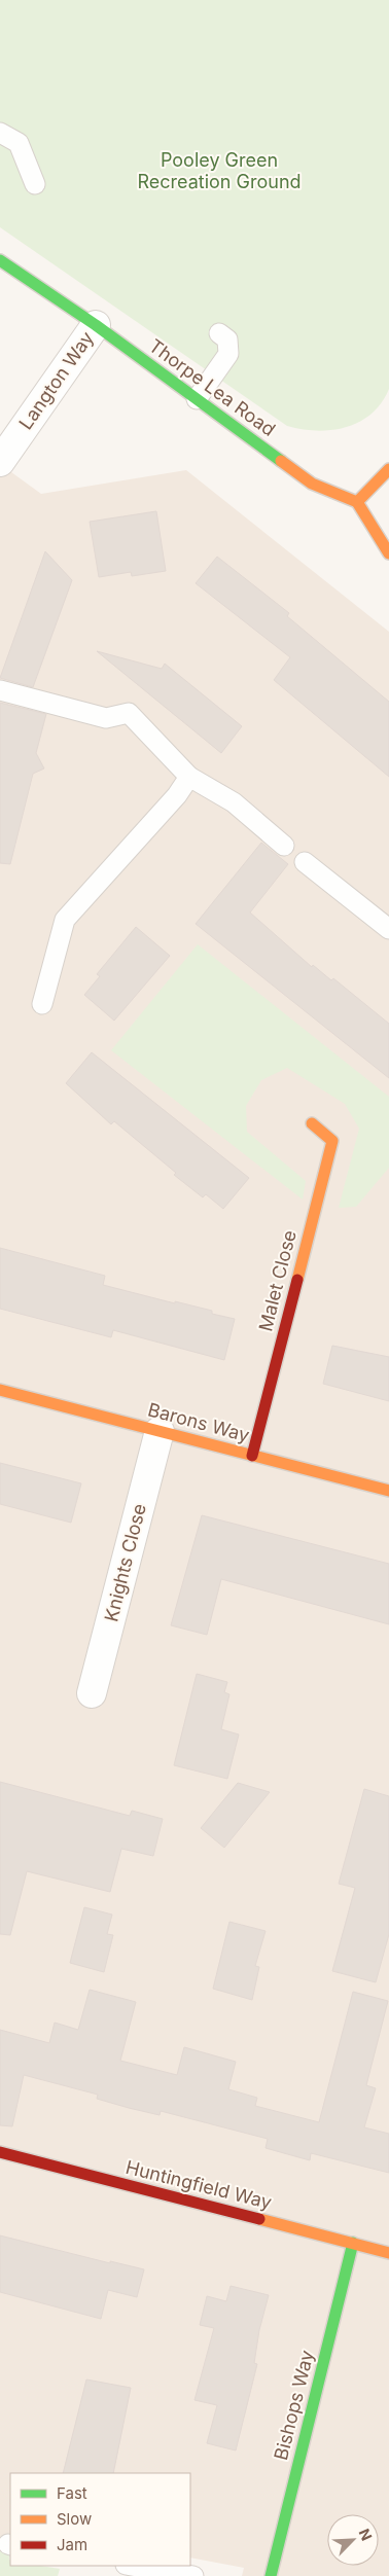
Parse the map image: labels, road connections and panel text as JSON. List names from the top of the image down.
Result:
{
  "streets": {
    "street": [
      "Langton Way",
      "Thorpe Lea Road",
      "Malet Close",
      "Barons Way",
      "Knights Close",
      "Huntingfield Way",
      "Bishops Way"
    ]
  },
  "crossings": [
    ["Langton Way", "Thorpe Lea Road"],
    ["Malet Close", "Barons Way"],
    ["Barons Way", "Knights Close"],
    ["Huntingfield Way", "Bishops Way"]
  ],
  "parks": ["Pooley Green Recreation Ground"],
  "legend": ["Fast", "Slow", "Jam"],
  "north": "top right"
}
